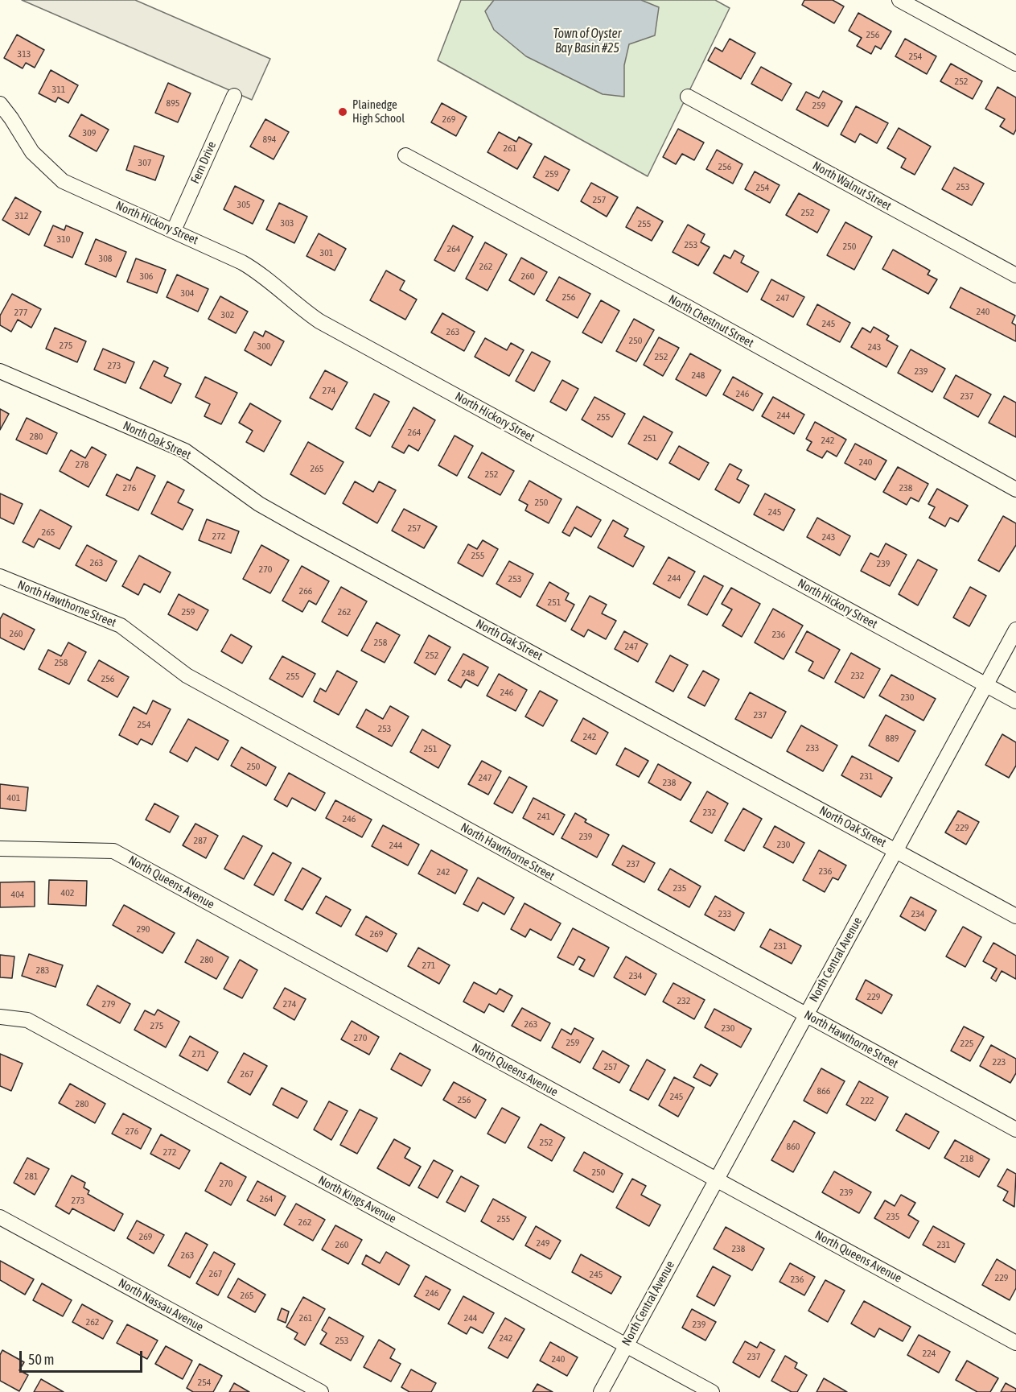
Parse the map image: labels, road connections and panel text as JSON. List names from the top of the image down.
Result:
{
  "streets": {
    "street": [
      "Fern Drive",
      "North Walnut Street",
      "North Hickory Street",
      "North Chestnut Street",
      "North Oak Street",
      "North Hawthorne Street",
      "North Queens Avenue",
      "North Central Avenue",
      "North Kings Avenue",
      "North Nassau Avenue"
    ]
  },
  "crossings": [
    ["Fern Drive", "North Hickory Street"],
    ["North Hickory Street", "North Central Avenue"],
    ["North Oak Street", "North Central Avenue"],
    ["North Hawthorne Street", "North Central Avenue"],
    ["North Queens Avenue", "North Central Avenue"],
    ["North Central Avenue", "North Kings Avenue"]
  ],
  "water": ["Town of Oyster Bay Basin #25"],
  "places": ["Plainedge High School"],
  "house_numbers": [
    "256",
    "313",
    "254",
    "252",
    "311",
    "895",
    "259",
    "269",
    "309",
    "894",
    "261",
    "307",
    "256",
    "259",
    "253",
    "254",
    "257",
    "305",
    "252",
    "312",
    "303",
    "255",
    "310",
    "253",
    "250",
    "264",
    "301",
    "308",
    "262",
    "306",
    "260",
    "304",
    "256",
    "247",
    "240",
    "277",
    "302",
    "245",
    "263",
    "250",
    "275",
    "300",
    "243",
    "252",
    "273",
    "239",
    "248",
    "274",
    "246",
    "237",
    "244",
    "255",
    "264",
    "280",
    "251",
    "242",
    "240",
    "278",
    "265",
    "252",
    "276",
    "238",
    "250",
    "245",
    "257",
    "265",
    "272",
    "243",
    "255",
    "263",
    "239",
    "270",
    "244",
    "253",
    "266",
    "251",
    "259",
    "262",
    "260",
    "236",
    "258",
    "247",
    "252",
    "258",
    "248",
    "232",
    "255",
    "256",
    "246",
    "230",
    "237",
    "254",
    "253",
    "242",
    "889",
    "233",
    "251",
    "250",
    "231",
    "247",
    "238",
    "401",
    "232",
    "241",
    "246",
    "229",
    "239",
    "287",
    "230",
    "244",
    "237",
    "236",
    "242",
    "235",
    "402",
    "404",
    "233",
    "234",
    "290",
    "269",
    "231",
    "280",
    "271",
    "283",
    "234",
    "229",
    "232",
    "279",
    "274",
    "263",
    "275",
    "230",
    "270",
    "259",
    "225",
    "271",
    "223",
    "257",
    "267",
    "866",
    "245",
    "256",
    "222",
    "280",
    "276",
    "252",
    "860",
    "272",
    "218",
    "250",
    "281",
    "270",
    "239",
    "264",
    "273",
    "235",
    "255",
    "262",
    "269",
    "249",
    "260",
    "231",
    "238",
    "263",
    "267",
    "245",
    "229",
    "236",
    "246",
    "265",
    "261",
    "244",
    "262",
    "239",
    "242",
    "253",
    "224",
    "237",
    "240",
    "254"
  ],
  "scale_bar": "50 m"
}
